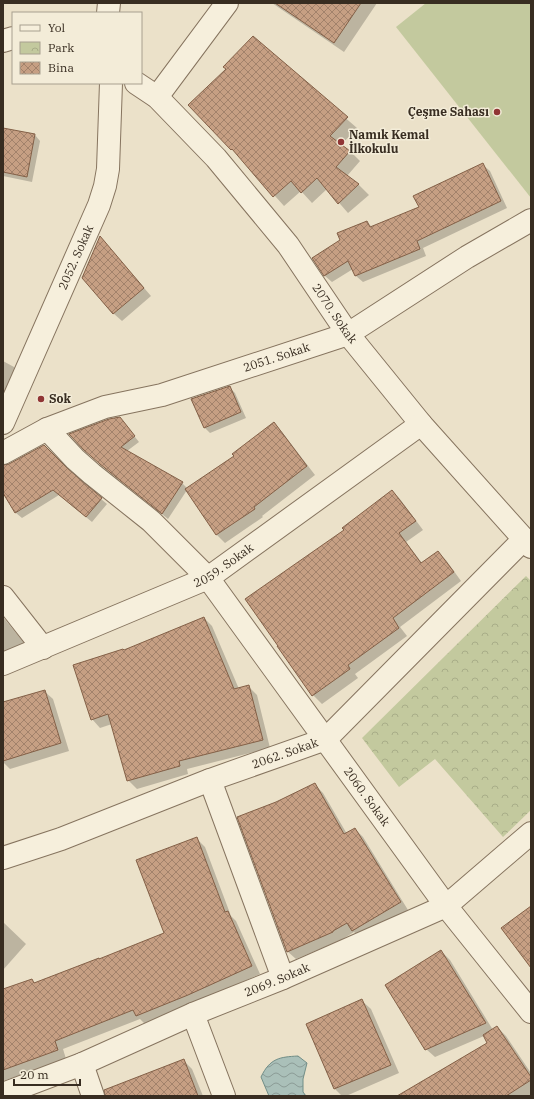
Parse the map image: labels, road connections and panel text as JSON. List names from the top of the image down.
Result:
{
  "streets": {
    "street": [
      "2052. Sokak",
      "2070. Sokak",
      "2051. Sokak",
      "2059. Sokak",
      "2062. Sokak",
      "2060. Sokak",
      "2069. Sokak"
    ]
  },
  "crossings": [
    ["2070. Sokak", "2051. Sokak"],
    ["2070. Sokak", "2059. Sokak"],
    ["2070. Sokak", "2062. Sokak"],
    ["2051. Sokak", "2060. Sokak"],
    ["2059. Sokak", "2060. Sokak"],
    ["2062. Sokak", "2060. Sokak"],
    ["2060. Sokak", "2069. Sokak"]
  ],
  "places": ["Çeşme Sahası", "Namık Kemal İlkokulu", "Sok"],
  "legend": ["Yol", "Park", "Bina"],
  "scale_bar": "20 m"
}
